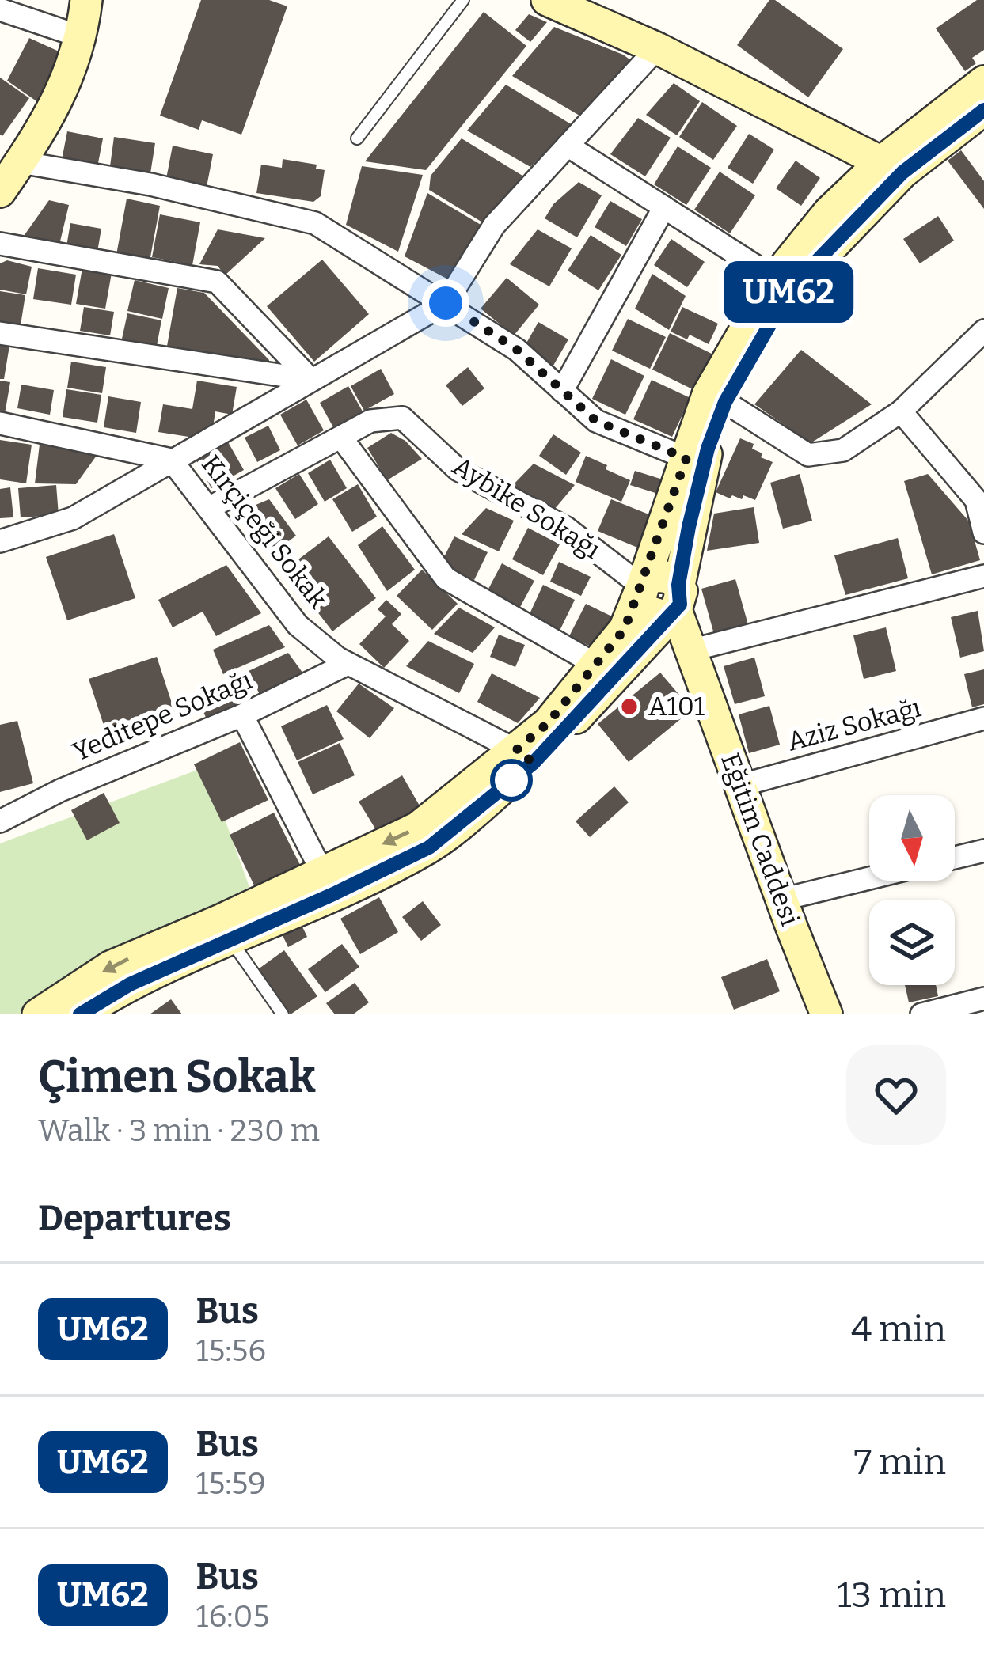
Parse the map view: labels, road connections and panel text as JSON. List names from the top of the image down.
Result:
{
  "streets": {
    "street": [
      "Aybike Sokağı",
      "Kırçiçeği Sokak",
      "Yeditepe Sokağı",
      "Aziz Sokağı",
      "Eğitim Caddesi"
    ]
  },
  "crossings": [
    ["Aybike Sokağı", "Kırçiçeği Sokak"],
    ["Aybike Sokağı", "Eğitim Caddesi"],
    ["Kırçiçeği Sokak", "Yeditepe Sokağı"],
    ["Aziz Sokağı", "Eğitim Caddesi"]
  ],
  "places": ["A101"],
  "lines": ["bus line UM62"],
  "north": "bottom",
  "page": {
    "on_map": "UM62",
    "heading": [
      ["Çimen Sokak", "Walk · 3 min · 230 m"],
      "Departures"
    ],
    "list": [
      {
        "mark": "UM62",
        "name": "Bus",
        "note": "15:56",
        "value": "4 min"
      },
      {
        "mark": "UM62",
        "name": "Bus",
        "note": "15:59",
        "value": "7 min"
      },
      {
        "mark": "UM62",
        "name": "Bus",
        "note": "16:05",
        "value": "13 min"
      }
    ]
  }
}
